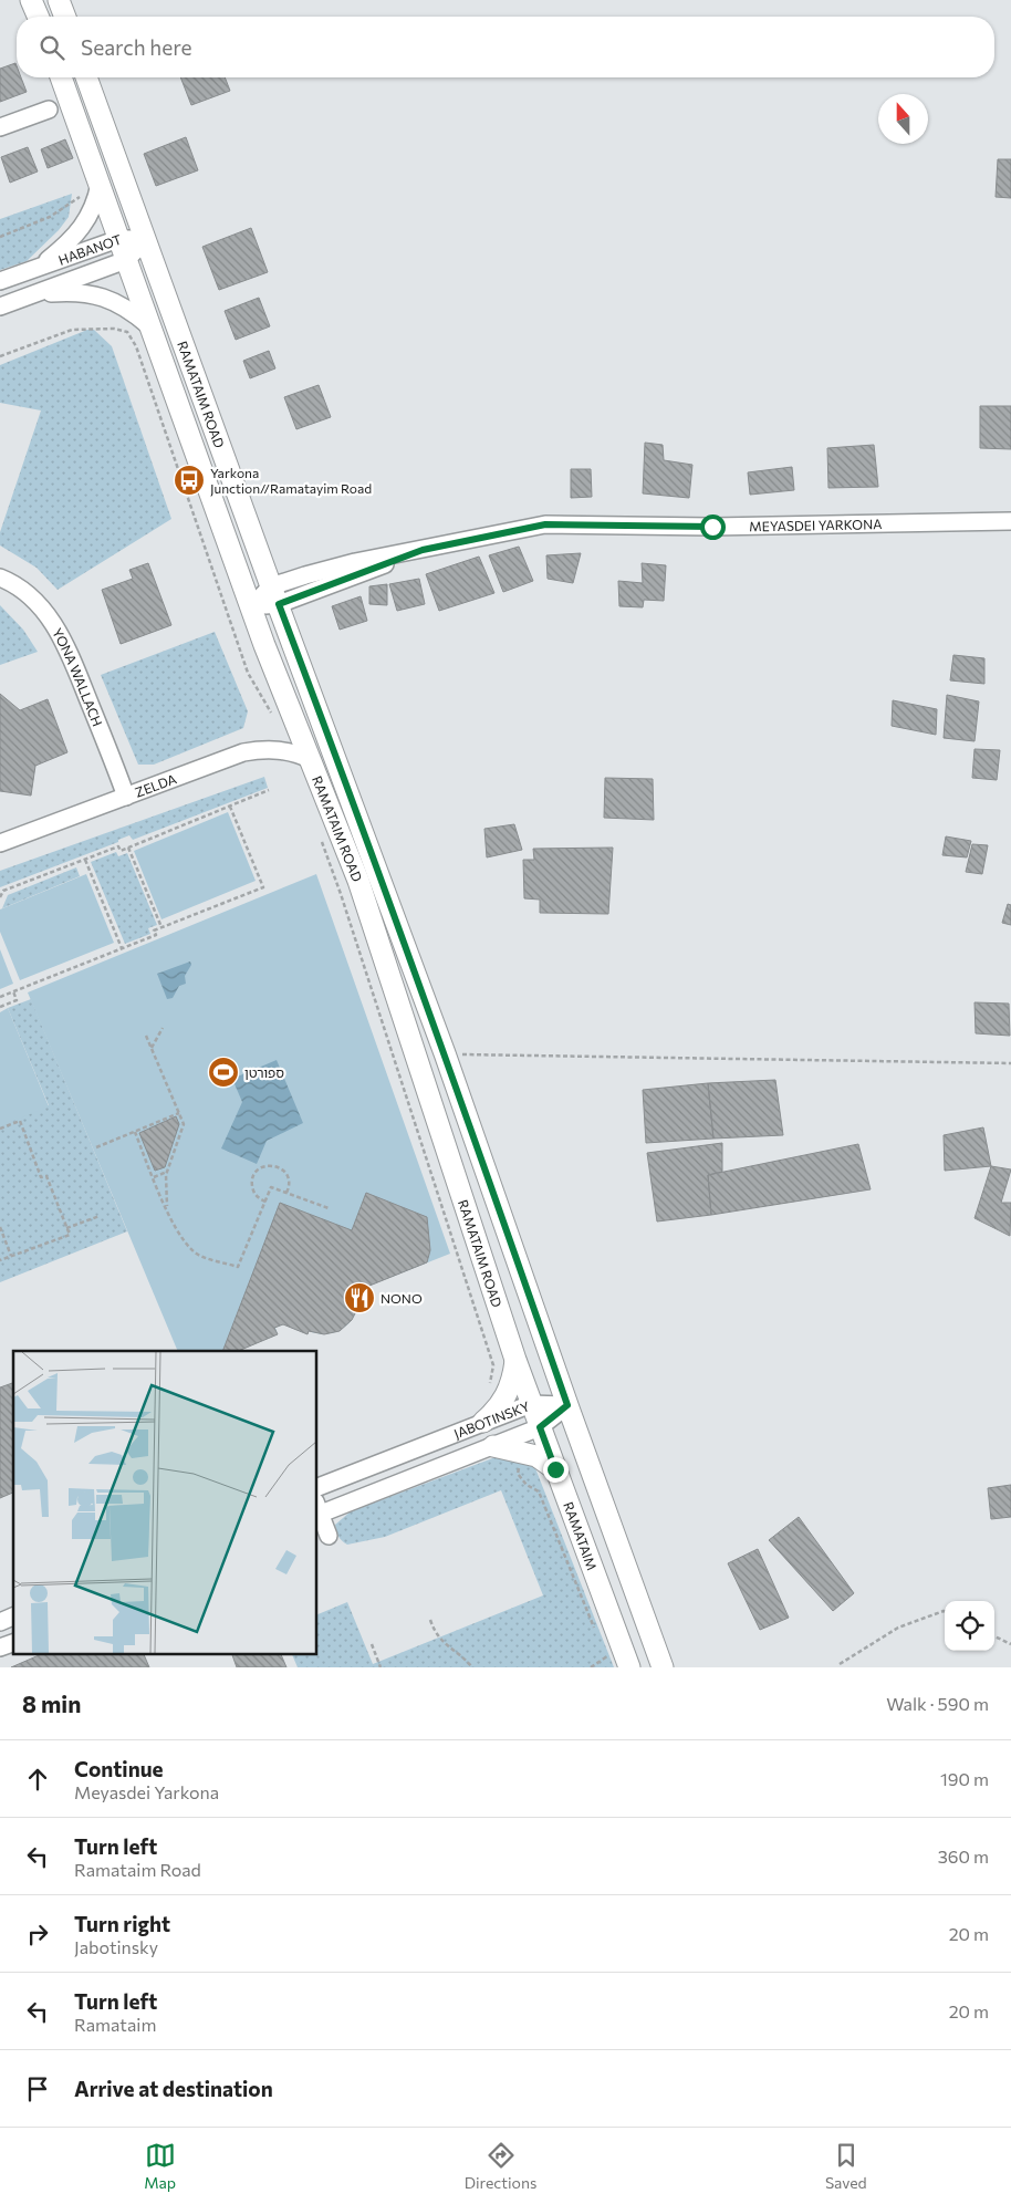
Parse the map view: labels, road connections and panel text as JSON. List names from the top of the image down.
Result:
{
  "streets": {
    "main road": ["RAMATAIM ROAD", "RAMATAIM"],
    "street": [
      "HABANOT",
      "MEYASDEI YARKONA",
      "YONA WALLACH",
      "ZELDA",
      "JABOTINSKY"
    ]
  },
  "crossings": [
    ["HABANOT", "RAMATAIM ROAD"],
    ["RAMATAIM ROAD", "MEYASDEI YARKONA"],
    ["RAMATAIM ROAD", "ZELDA"],
    ["RAMATAIM ROAD", "JABOTINSKY"],
    ["RAMATAIM ROAD", "RAMATAIM"],
    ["YONA WALLACH", "ZELDA"],
    ["JABOTINSKY", "RAMATAIM"]
  ],
  "places": {
    "bus stop": ["Yarkona Junction//Ramatayim Road"],
    "sports": ["ספורטן"],
    "restaurant": ["NONO"]
  },
  "north": "top",
  "page": {
    "search": "Search here",
    "heading": ["8 min", "Walk · 590 m"],
    "list": [
      ["Continue", "Meyasdei Yarkona", "190 m"],
      ["Turn left", "Ramataim Road", "360 m"],
      ["Turn right", "Jabotinsky", "20 m"],
      ["Turn left", "Ramataim", "20 m"],
      "Arrive at destination"
    ],
    "nav": ["Map", "Directions", "Saved"]
  }
}
